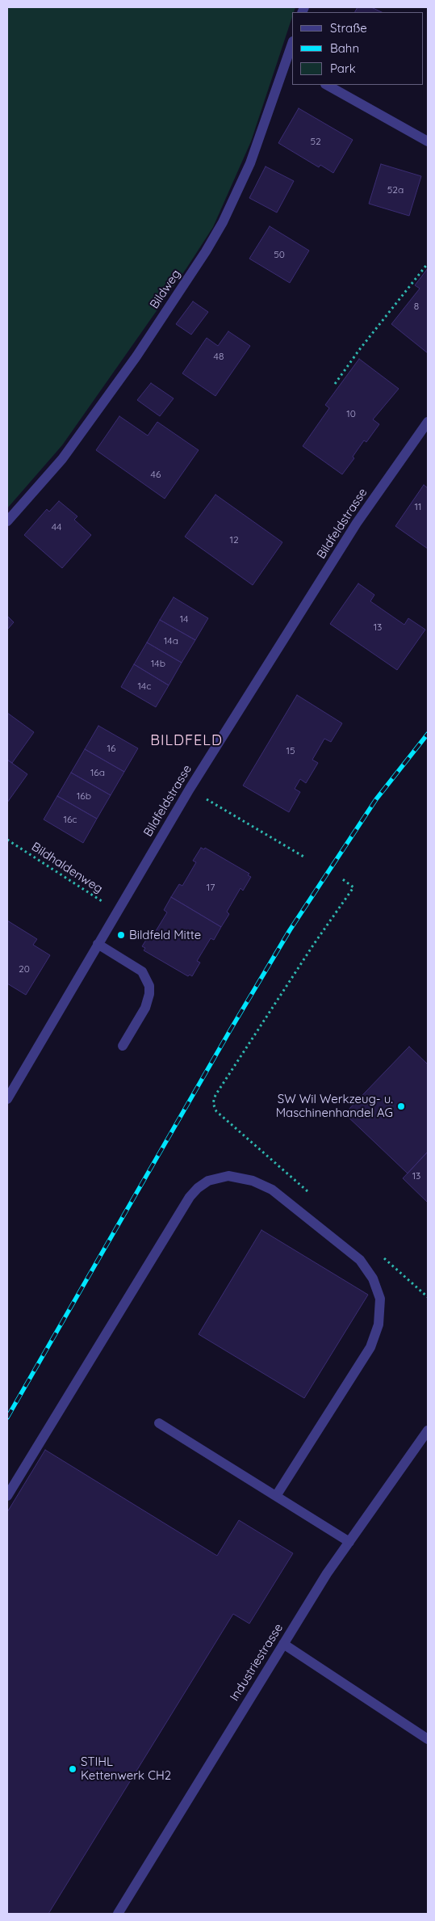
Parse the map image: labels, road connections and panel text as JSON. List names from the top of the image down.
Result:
{
  "streets": {
    "street": ["Bildweg", "Bildfeldstrasse", "Industriestrasse"],
    "path": ["Bildhaldenweg"]
  },
  "crossings": [
    ["Bildfeldstrasse", "Bildhaldenweg"]
  ],
  "districts": ["BILDFELD"],
  "places": ["Bildfeld Mitte", "SW Wil Werkzeug- u. Maschinenhandel AG", "STIHL Kettenwerk CH2"],
  "house_numbers": [
    "52",
    "52a",
    "50",
    "8",
    "48",
    "10",
    "46",
    "11",
    "44",
    "12",
    "14",
    "13",
    "14a",
    "14b",
    "14c",
    "16",
    "15",
    "16a",
    "16b",
    "16c",
    "17",
    "20",
    "13"
  ],
  "legend": ["Straße", "Bahn", "Park"]
}
